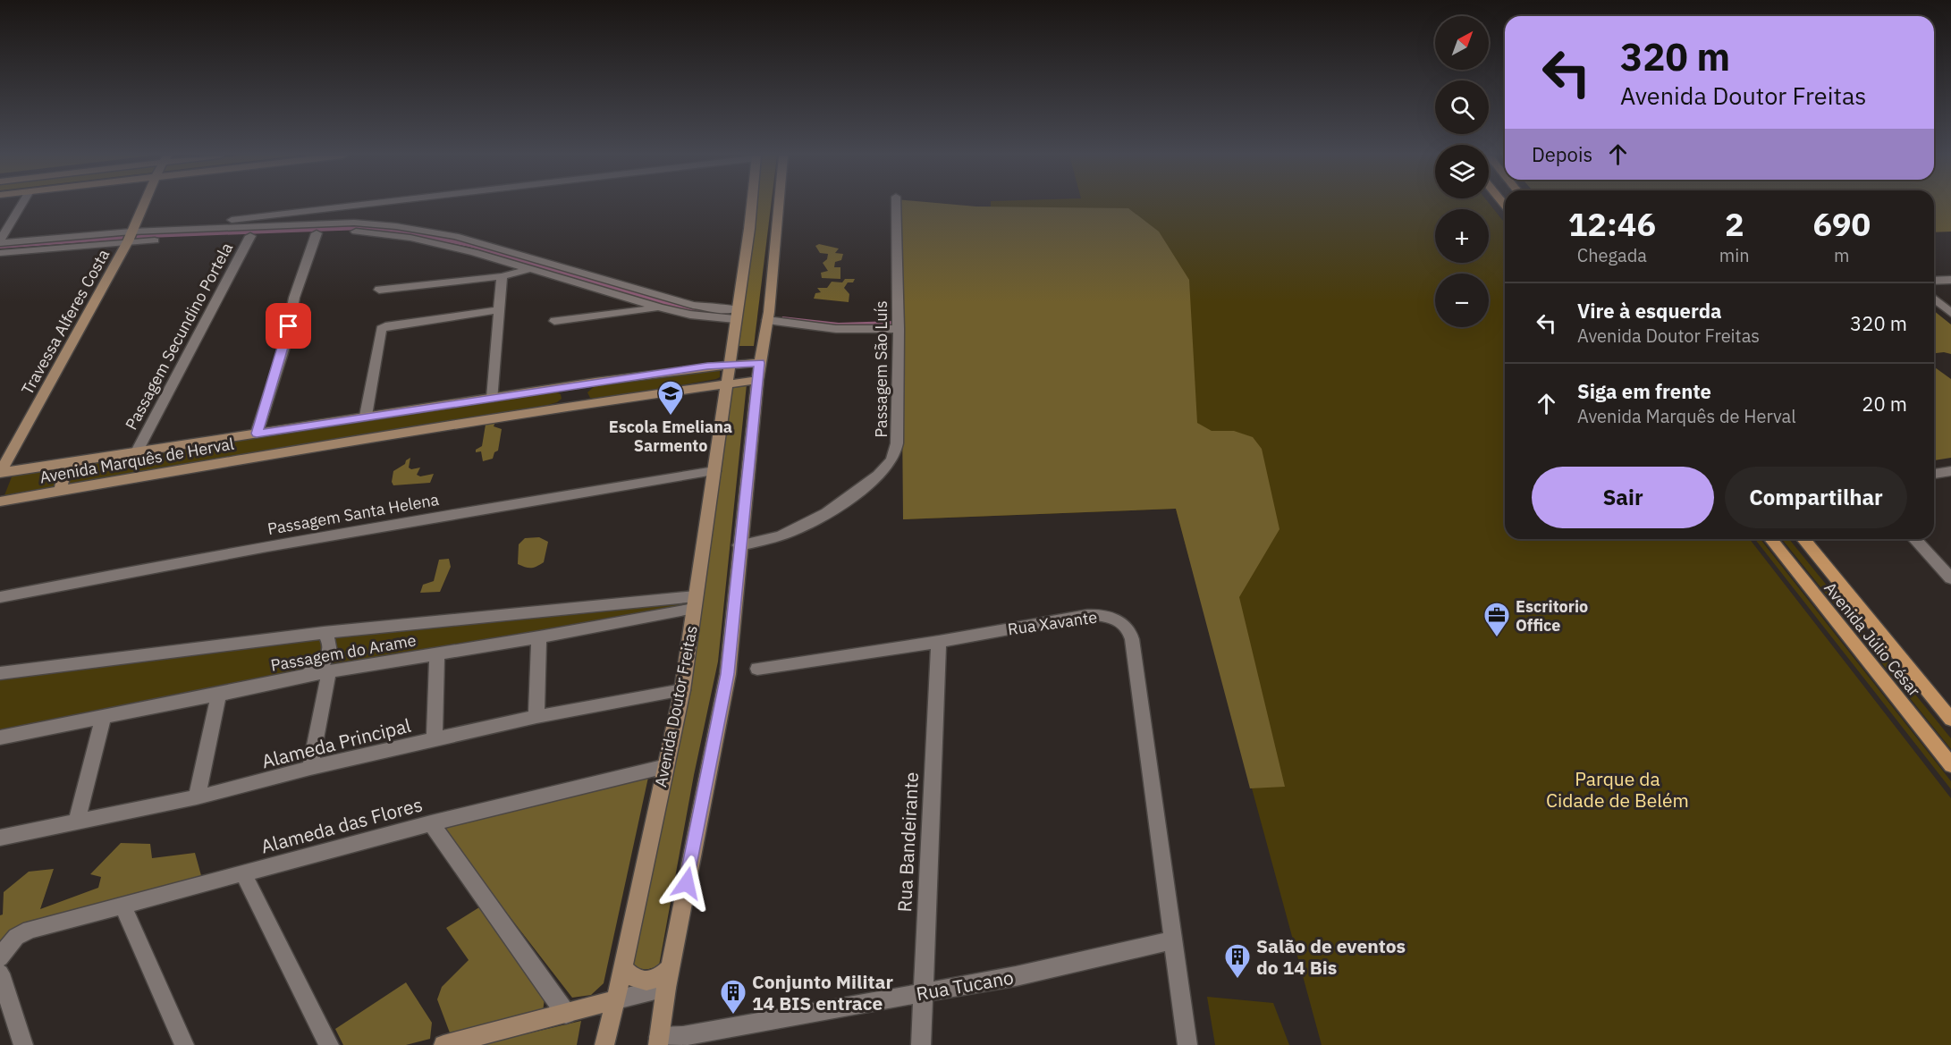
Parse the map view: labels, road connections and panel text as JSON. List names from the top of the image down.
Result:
{
  "streets": {
    "main road": [
      "Travessa Alferes Costa",
      "Avenida Marquês de Herval",
      "Avenida Júlio César",
      "Avenida Doutor Freitas"
    ],
    "street": [
      "Passagem Secundino Portela",
      "Passagem São Luís",
      "Passagem Santa Helena",
      "Rua Xavante",
      "Passagem do Arame",
      "Alameda Principal",
      "Alameda das Flores",
      "Rua Bandeirante",
      "Rua Tucano"
    ]
  },
  "crossings": [
    ["Travessa Alferes Costa", "Avenida Marquês de Herval"],
    ["Passagem Secundino Portela", "Avenida Marquês de Herval"],
    ["Avenida Marquês de Herval", "Avenida Doutor Freitas"],
    ["Passagem Santa Helena", "Avenida Doutor Freitas"],
    ["Rua Xavante", "Rua Bandeirante"],
    ["Rua Xavante", "Rua Tucano"],
    ["Passagem do Arame", "Avenida Doutor Freitas"],
    ["Avenida Doutor Freitas", "Alameda Principal"],
    ["Avenida Doutor Freitas", "Alameda das Flores"],
    ["Rua Bandeirante", "Rua Tucano"]
  ],
  "parks": ["Parque da Cidade de Belém"],
  "places": {
    "school or university": ["Escola Emeliana Sarmento"],
    "office": ["Escritorio Office"],
    "building": ["Salão de eventos do 14 Bis", "Conjunto Militar 14 BIS entrace"]
  },
  "north": "top right",
  "page": {
    "map_buttons": ["+", "−"],
    "turn": ["320 m", "Avenida Doutor Freitas"],
    "then": "Depois",
    "eta": [
      "12:46",
      "Chegada",
      "2",
      "min",
      "690",
      "m"
    ],
    "list": [
      {
        "name": "Vire à esquerda",
        "note": "Avenida Doutor Freitas",
        "value": "320 m"
      },
      {
        "name": "Siga em frente",
        "note": "Avenida Marquês de Herval",
        "value": "20 m"
      }
    ],
    "buttons": ["Sair", "Compartilhar"]
  }
}
